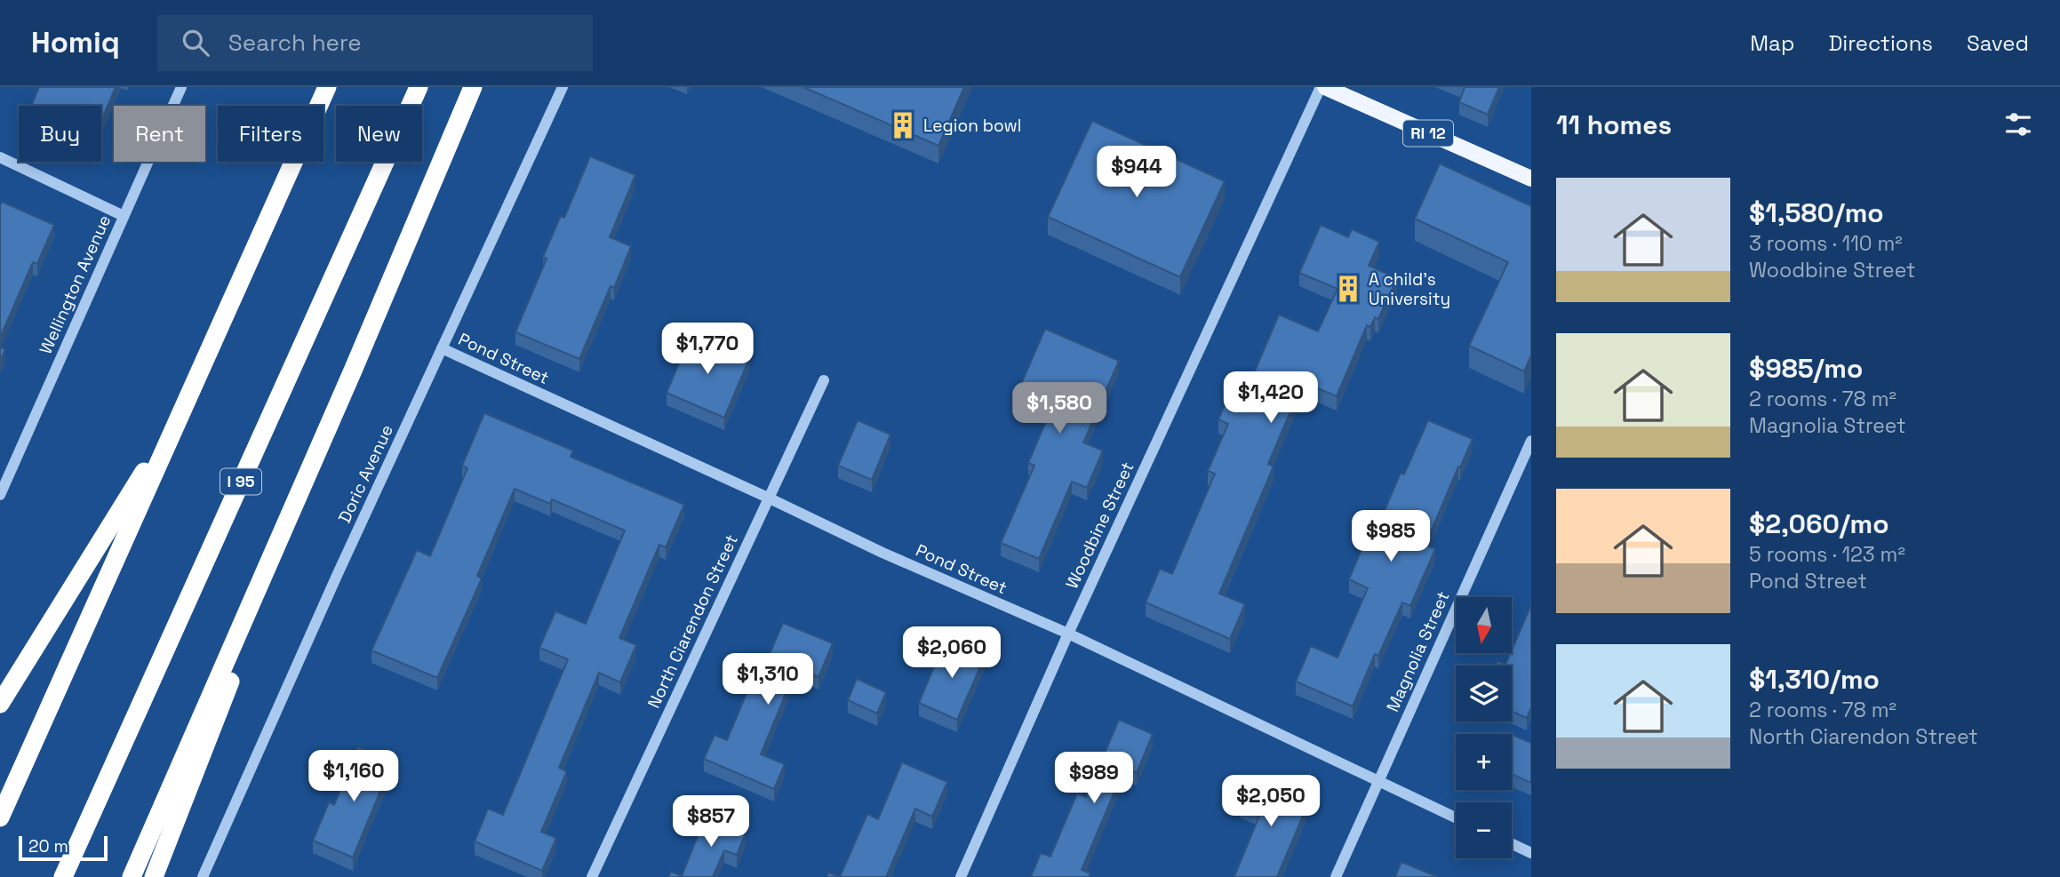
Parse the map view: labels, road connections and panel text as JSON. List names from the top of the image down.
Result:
{
  "streets": {
    "highway": ["I 95"],
    "main road": ["RI 12"],
    "street": [
      "Wellington Avenue",
      "Pond Street",
      "Doric Avenue",
      "Woodbine Street",
      "North Ciarendon Street",
      "Magnolia Street"
    ]
  },
  "crossings": [
    ["RI 12", "Woodbine Street"],
    ["Pond Street", "Doric Avenue"],
    ["Pond Street", "Woodbine Street"],
    ["Pond Street", "North Ciarendon Street"],
    ["Pond Street", "Magnolia Street"]
  ],
  "places": {
    "building": ["Legion bowl", "A child's University"]
  },
  "scale_bar": "20 m",
  "north": "bottom",
  "page": {
    "header": "Homiq",
    "search": "Search here",
    "nav": ["Map", "Directions", "Saved"],
    "heading": "11 homes",
    "chip": [
      "Buy",
      "Rent",
      "Filters",
      "New"
    ],
    "price": [
      "$944",
      "$1,770",
      "$1,420",
      "$1,580",
      "$985",
      "$2,060",
      "$1,310",
      "$1,160",
      "$989",
      "$2,050",
      "$857"
    ],
    "list": [
      {
        "name": "$1,580/mo",
        "note": "3 rooms · 110 m² · Woodbine Street"
      },
      {
        "name": "$985/mo",
        "note": "2 rooms · 78 m² · Magnolia Street"
      },
      {
        "name": "$2,060/mo",
        "note": "5 rooms · 123 m² · Pond Street"
      },
      {
        "name": "$1,310/mo",
        "note": "2 rooms · 78 m² · North Ciarendon Street"
      }
    ],
    "map_buttons": ["+", "−"],
    "scale": "20 m"
  }
}
